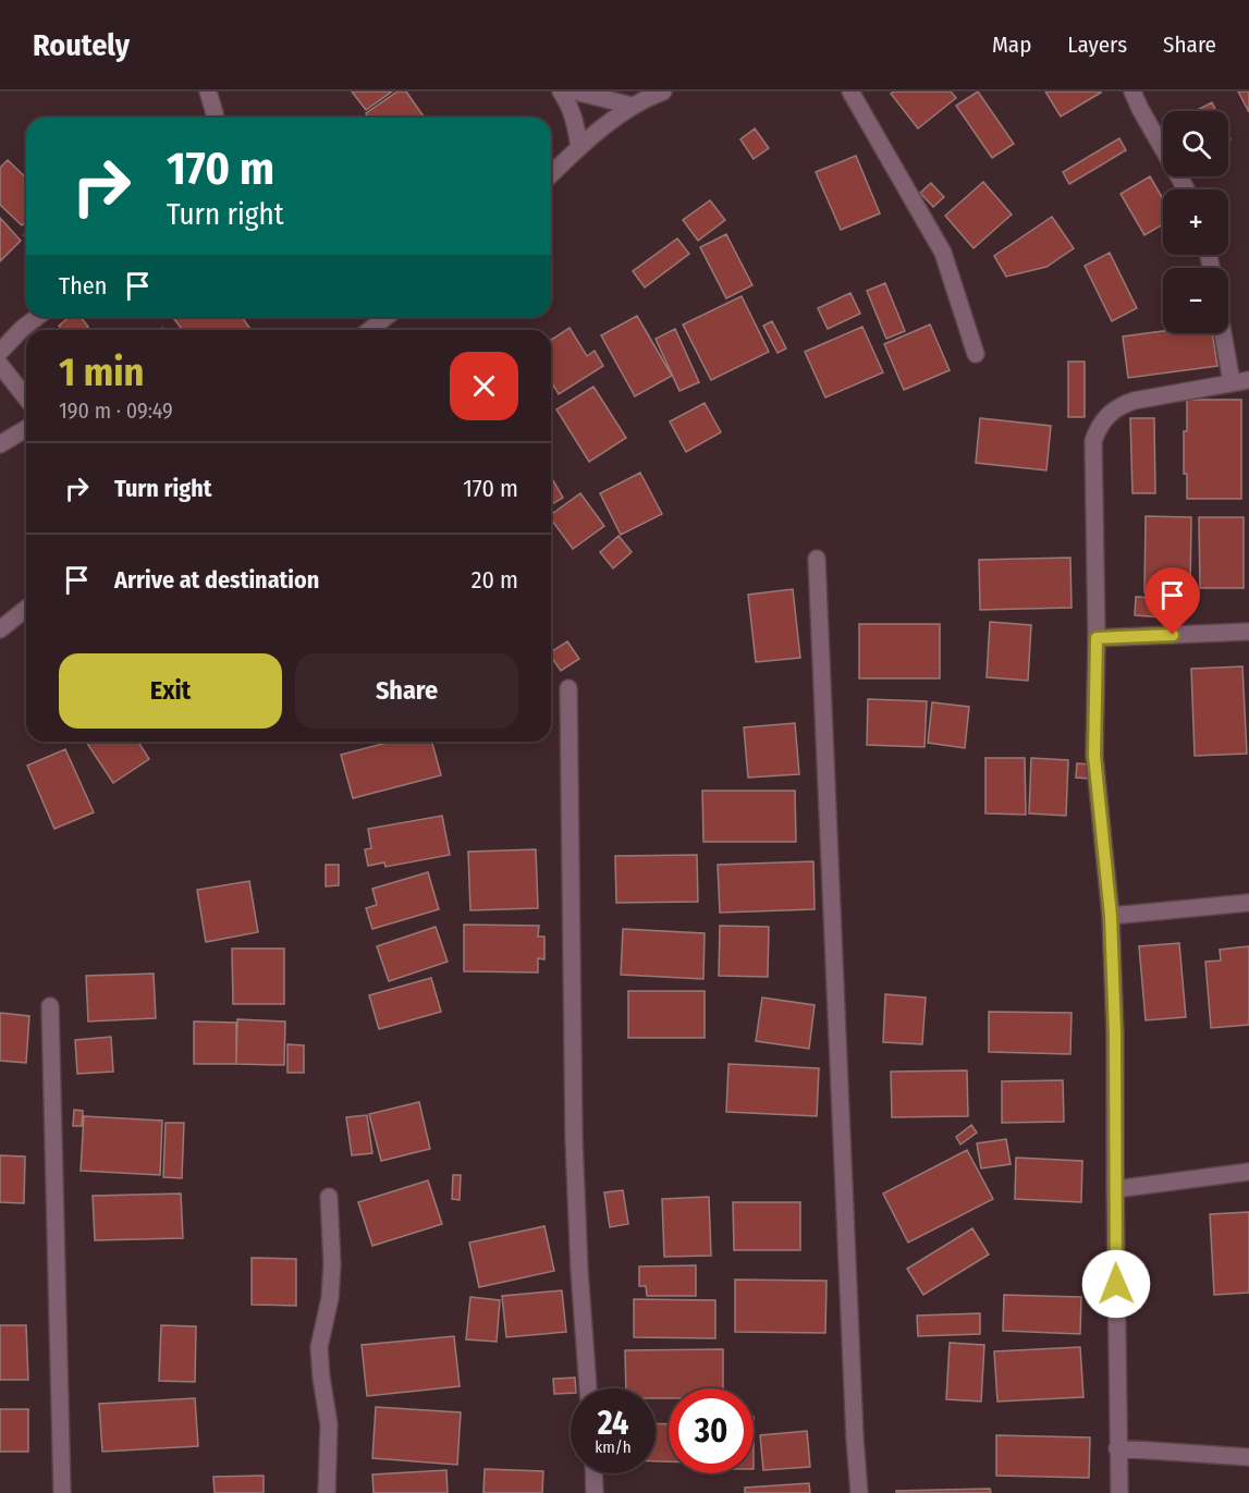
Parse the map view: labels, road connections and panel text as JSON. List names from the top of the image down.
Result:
{
  "page": {
    "header": "Routely",
    "nav": ["Map", "Layers", "Share"],
    "map_buttons": ["+", "−"],
    "turn": ["170 m", "Turn right"],
    "then": "Then",
    "heading": ["1 min", "190 m · 09:49"],
    "list": [
      {
        "name": "Turn right",
        "value": "170 m"
      },
      {
        "name": "Arrive at destination",
        "value": "20 m"
      }
    ],
    "buttons": ["Exit", "Share"],
    "speed": "24 km/h",
    "limit": "30"
  }
}
